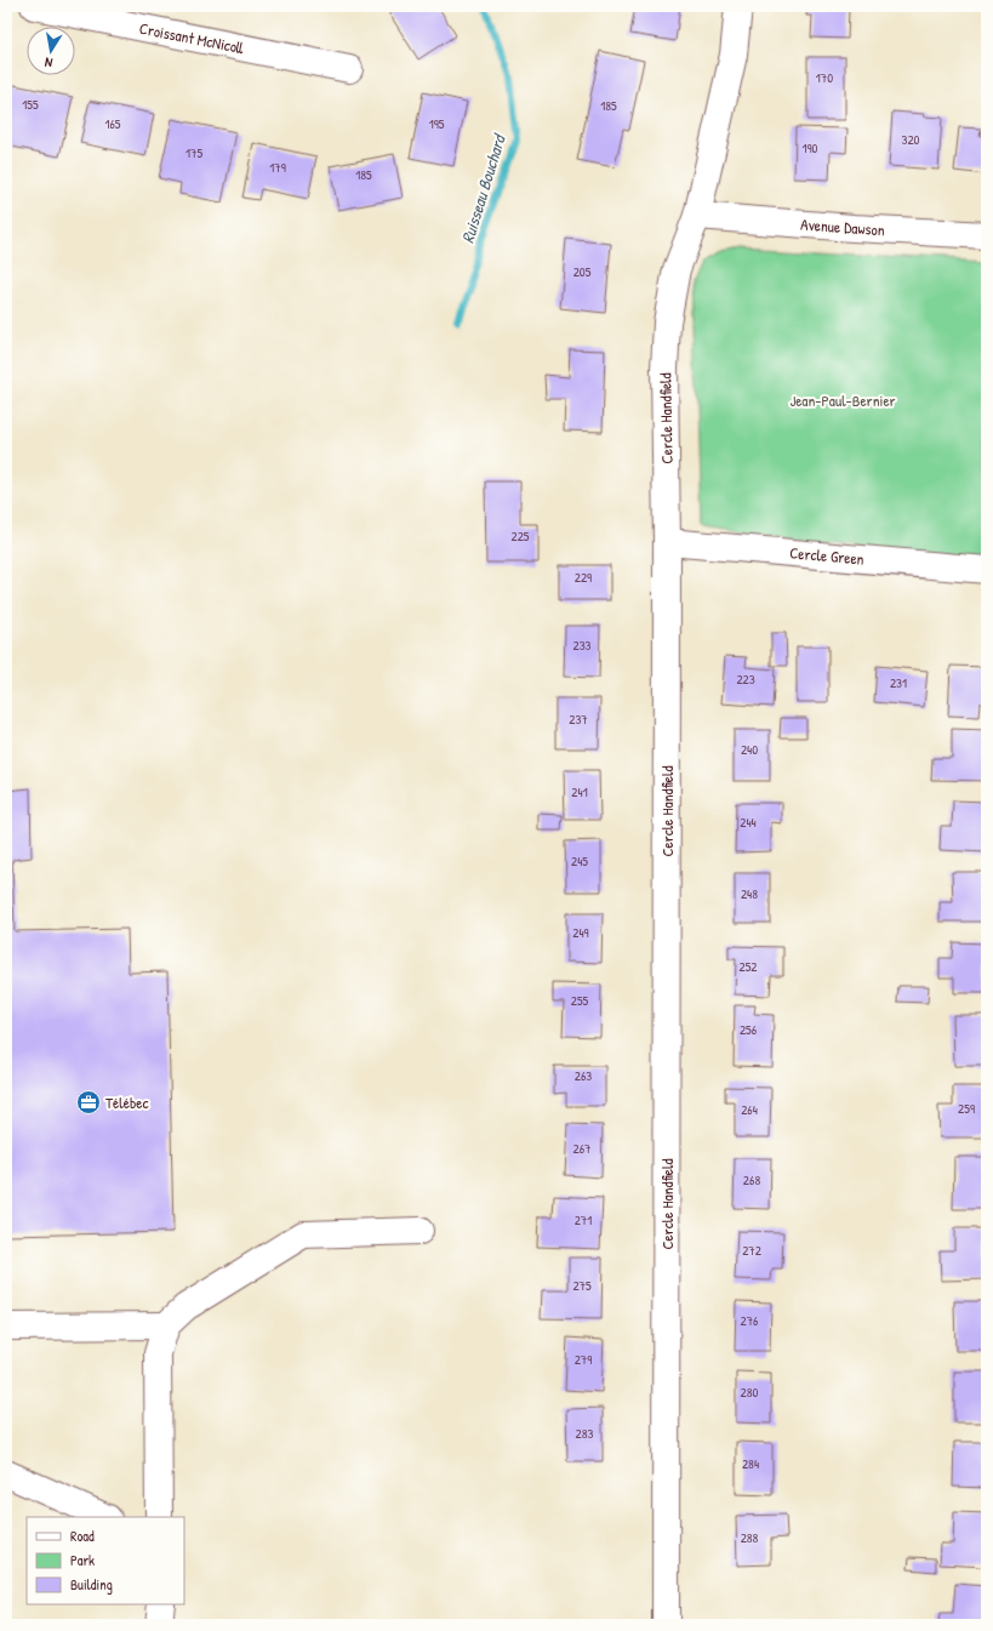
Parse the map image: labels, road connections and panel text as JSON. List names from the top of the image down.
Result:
{
  "streets": {
    "street": [
      "Croissant McNicoll",
      "Avenue Dawson",
      "Cercle Handfield",
      "Cercle Green"
    ]
  },
  "crossings": [
    ["Avenue Dawson", "Cercle Handfield"],
    ["Cercle Handfield", "Cercle Green"]
  ],
  "water": ["Ruisseau Bouchard"],
  "parks": ["Jean-Paul-Bernier"],
  "places": {
    "office": ["Télébec"]
  },
  "house_numbers": [
    "170",
    "155",
    "185",
    "165",
    "195",
    "320",
    "190",
    "175",
    "179",
    "185",
    "205",
    "225",
    "229",
    "233",
    "223",
    "231",
    "237",
    "240",
    "241",
    "244",
    "245",
    "248",
    "249",
    "252",
    "255",
    "256",
    "263",
    "259",
    "264",
    "267",
    "268",
    "271",
    "272",
    "275",
    "276",
    "279",
    "280",
    "283",
    "284",
    "288"
  ],
  "legend": ["Road", "Park", "Building"],
  "north": "bottom"
}
